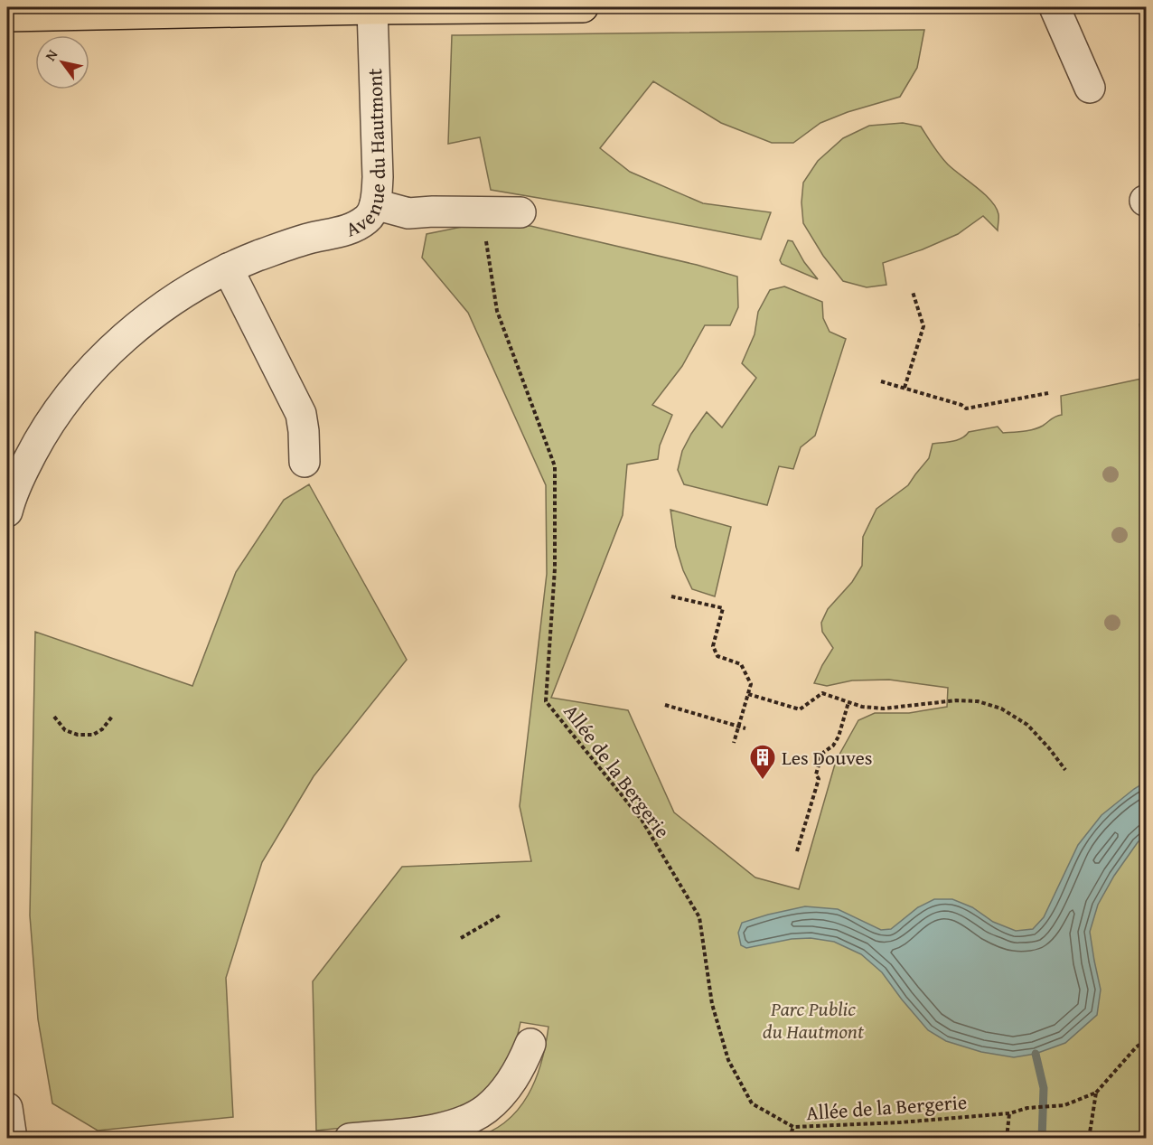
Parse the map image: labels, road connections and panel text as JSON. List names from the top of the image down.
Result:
{
  "streets": {
    "street": ["Avenue du Hautmont"],
    "path": ["Allée de la Bergerie"]
  },
  "parks": ["Parc Public du Hautmont"],
  "places": {
    "building": ["Les Douves"]
  },
  "north": "top left"
}
